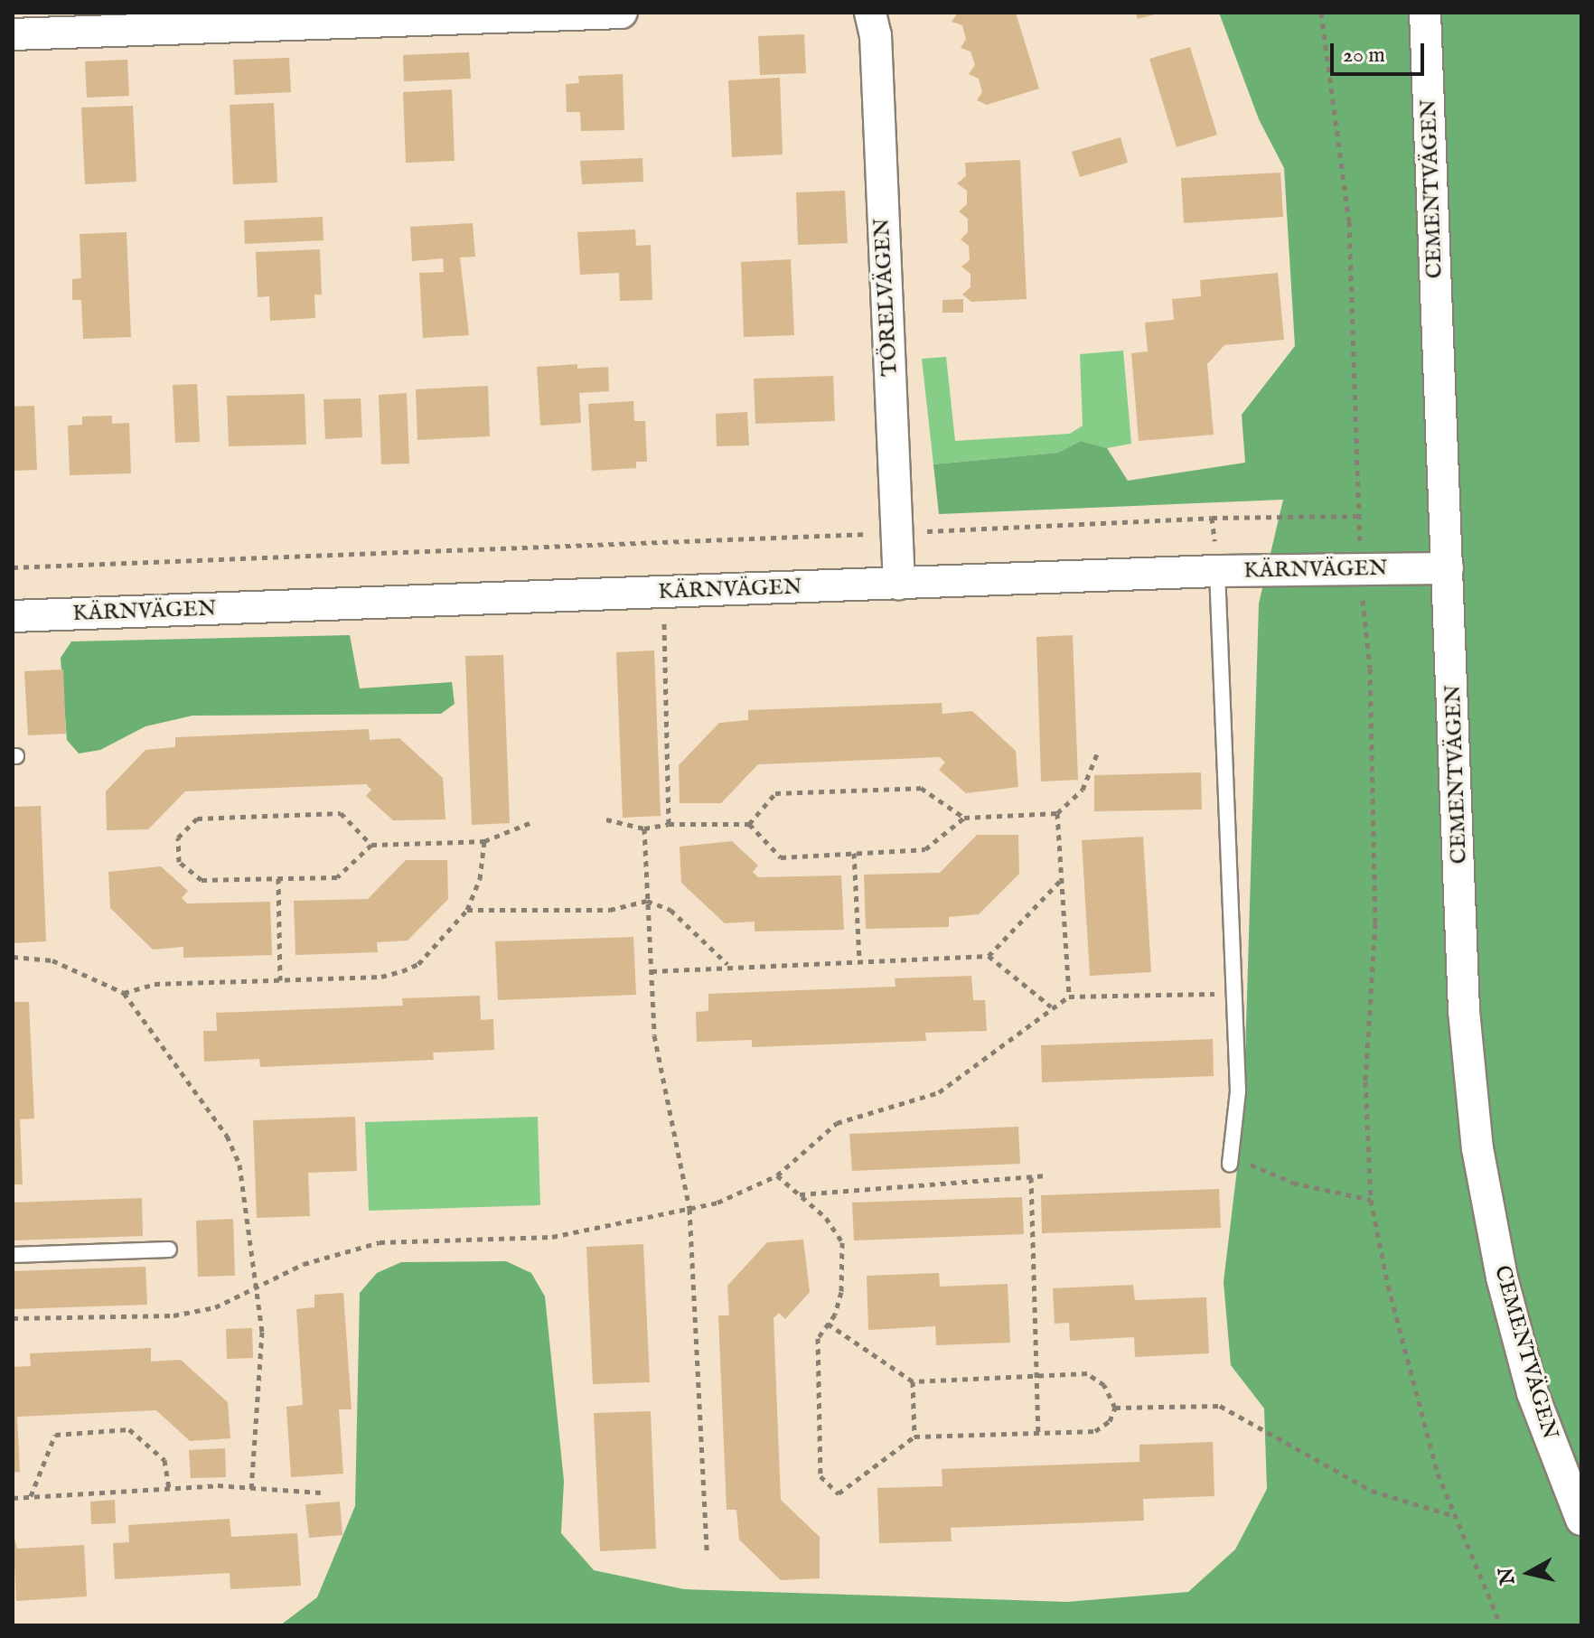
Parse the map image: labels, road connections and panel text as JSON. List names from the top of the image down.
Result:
{
  "streets": {
    "street": ["CEMENTVÄGEN", "TÖRELVÄGEN", "KÄRNVÄGEN"]
  },
  "crossings": [
    ["CEMENTVÄGEN", "KÄRNVÄGEN"],
    ["TÖRELVÄGEN", "KÄRNVÄGEN"]
  ],
  "scale_bar": "20 m",
  "north": "left"
}
